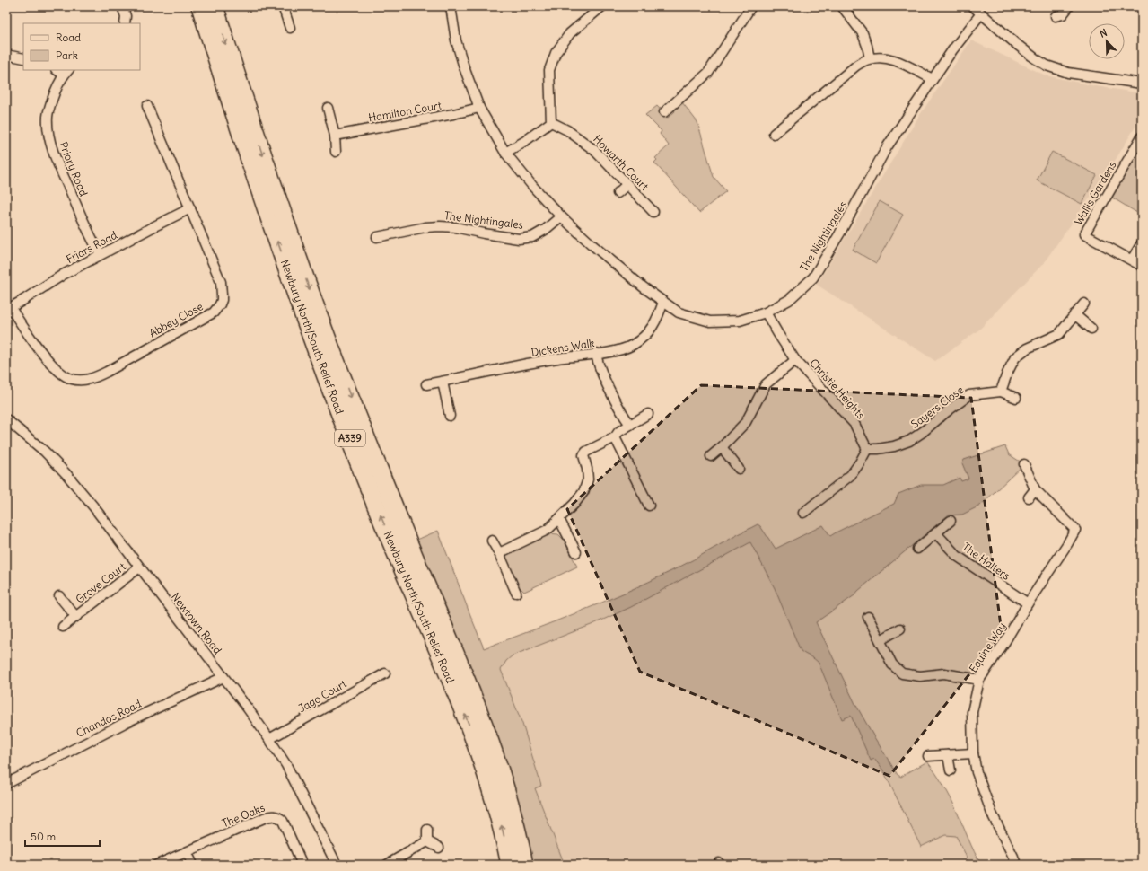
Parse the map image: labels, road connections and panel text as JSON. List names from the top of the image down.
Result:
{
  "streets": {
    "highway": ["Newbury North/South Relief Road", "A339"],
    "street": [
      "Hamilton Court",
      "Howarth Court",
      "Priory Road",
      "Wallis Gardens",
      "The Nightingales",
      "Friars Road",
      "Abbey Close",
      "Dickens Walk",
      "Christie Heights",
      "Sayers Close",
      "The Halters",
      "Grove Court",
      "Newtown Road",
      "Equine Way",
      "Jago Court",
      "Chandos Road",
      "The Oaks"
    ]
  },
  "crossings": [
    ["Hamilton Court", "The Nightingales"],
    ["Priory Road", "Friars Road"],
    ["The Nightingales", "Dickens Walk"],
    ["The Nightingales", "Christie Heights"],
    ["Friars Road", "Abbey Close"],
    ["Christie Heights", "Sayers Close"],
    ["The Halters", "Equine Way"],
    ["Grove Court", "Newtown Road"],
    ["Newtown Road", "Jago Court"],
    ["Newtown Road", "Chandos Road"]
  ],
  "legend": ["Road", "Park"],
  "scale_bar": "50 m",
  "north": "top left"
}
